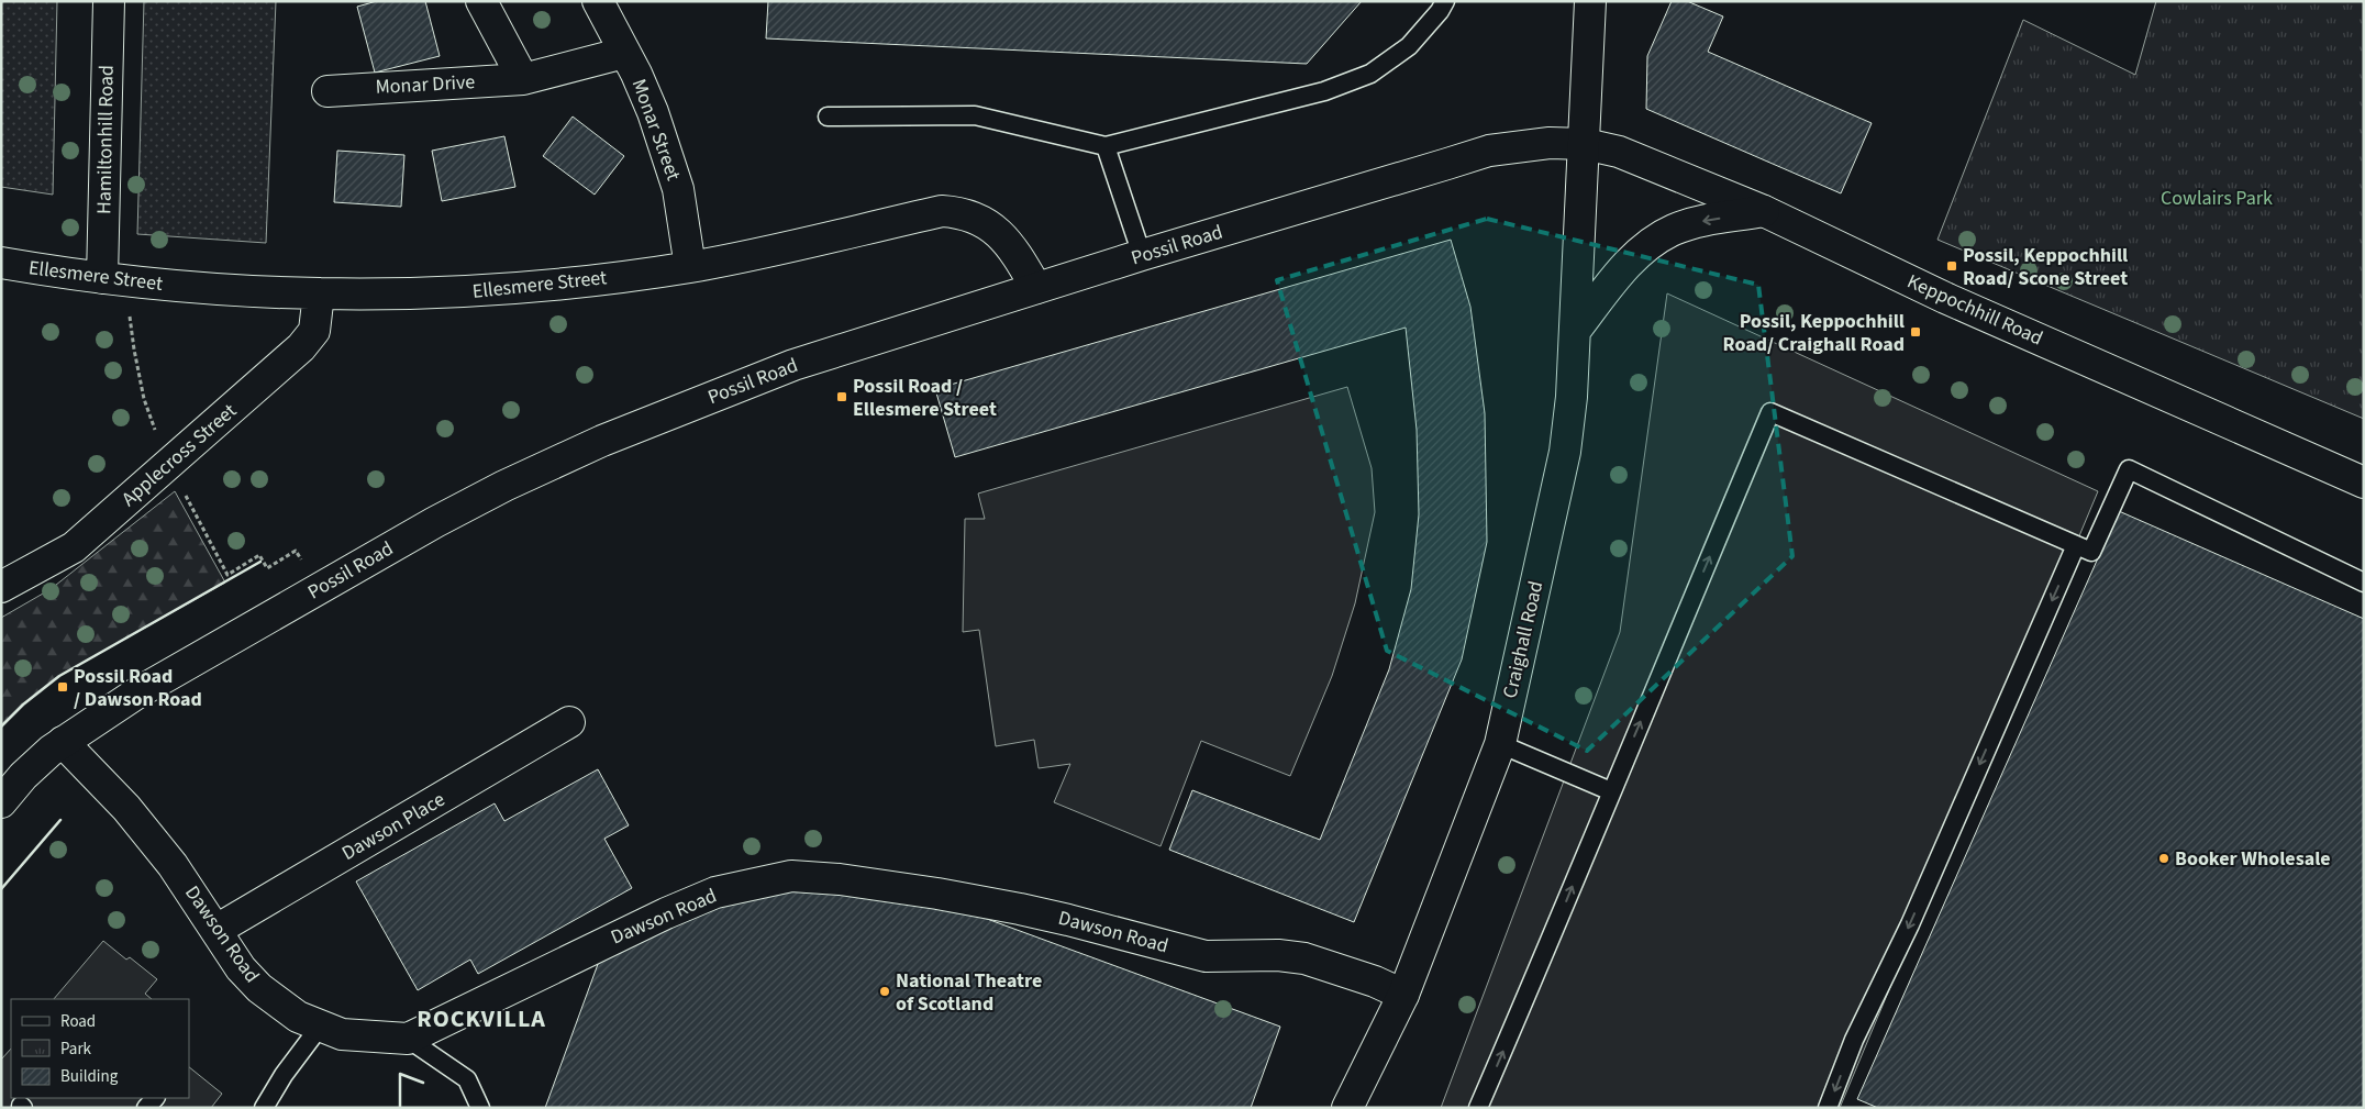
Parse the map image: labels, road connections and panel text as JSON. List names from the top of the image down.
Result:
{
  "streets": {
    "street": [
      "Monar Drive",
      "Monar Street",
      "Hamiltonhill Road",
      "Possil Road",
      "Ellesmere Street",
      "Keppochhill Road",
      "Applecross Street",
      "Craighall Road",
      "Dawson Place",
      "Dawson Road"
    ]
  },
  "crossings": [
    ["Monar Drive", "Monar Street"],
    ["Monar Street", "Ellesmere Street"],
    ["Hamiltonhill Road", "Ellesmere Street"],
    ["Possil Road", "Ellesmere Street"],
    ["Possil Road", "Keppochhill Road"],
    ["Possil Road", "Craighall Road"],
    ["Possil Road", "Dawson Road"],
    ["Ellesmere Street", "Applecross Street"],
    ["Keppochhill Road", "Craighall Road"],
    ["Craighall Road", "Dawson Road"],
    ["Dawson Place", "Dawson Road"]
  ],
  "districts": ["ROCKVILLA"],
  "parks": ["Cowlairs Park"],
  "places": {
    "transit": [
      "Possil, Keppochhill Road/ Scone Street",
      "Possil, Keppochhill Road/ Craighall Road",
      "Possil Road / Ellesmere Street",
      "Possil Road / Dawson Road"
    ],
    "other": ["Booker Wholesale", "National Theatre of Scotland"]
  },
  "legend": ["Road", "Park", "Building"]
}
